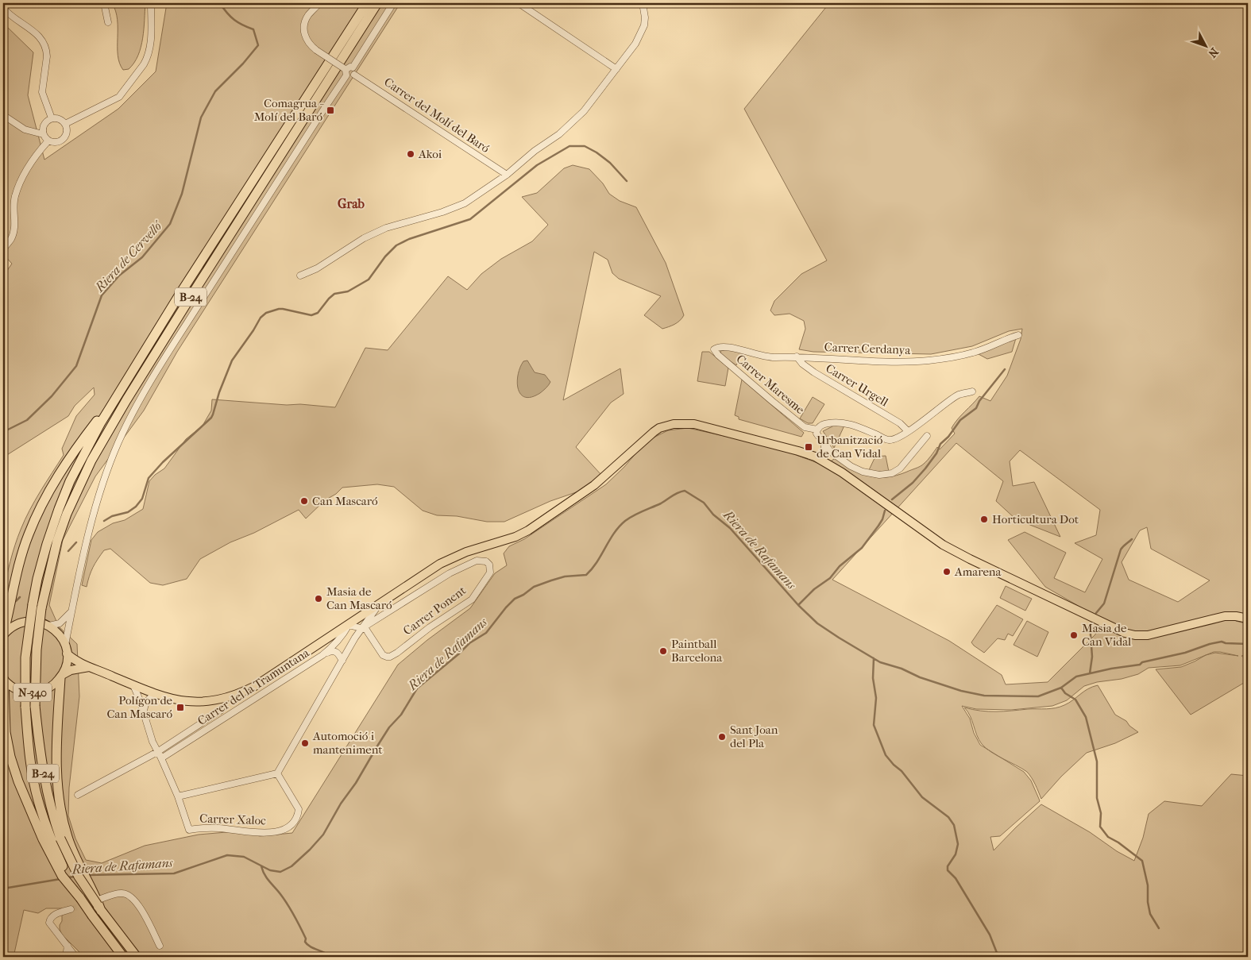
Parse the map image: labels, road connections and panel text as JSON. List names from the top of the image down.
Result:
{
  "streets": {
    "highway": ["B-24"],
    "main road": ["N-340"],
    "street": [
      "Carrer del Molí del Baró",
      "Carrer Cerdanya",
      "Carrer Maresme",
      "Carrer Urgell",
      "Carrer Ponent",
      "Carrer del la Tramuntana",
      "Carrer Xaloc"
    ]
  },
  "crossings": [
    ["Carrer del Molí del Baró", "N-340"],
    ["Carrer Cerdanya", "Carrer Maresme"],
    ["Carrer Cerdanya", "Carrer Urgell"],
    ["Carrer Ponent", "Carrer Xaloc"],
    ["Carrer del la Tramuntana", "Carrer Xaloc"]
  ],
  "districts": ["Grab"],
  "water": ["Riera de Cervelló", "Riera de Rafamans"],
  "places": {
    "transit": ["Comagrua - Molí del Baró", "Urbanització de Can Vidal", "Polígon de Can Mascaró"],
    "other": [
      "Akoi",
      "Can Mascaró",
      "Horticultura Dot",
      "Amarena",
      "Masia de Can Mascaró",
      "Masia de Can Vidal",
      "Paintball Barcelona",
      "Sant Joan del Pla",
      "Automoció i manteniment"
    ]
  },
  "north": "bottom right"
}
